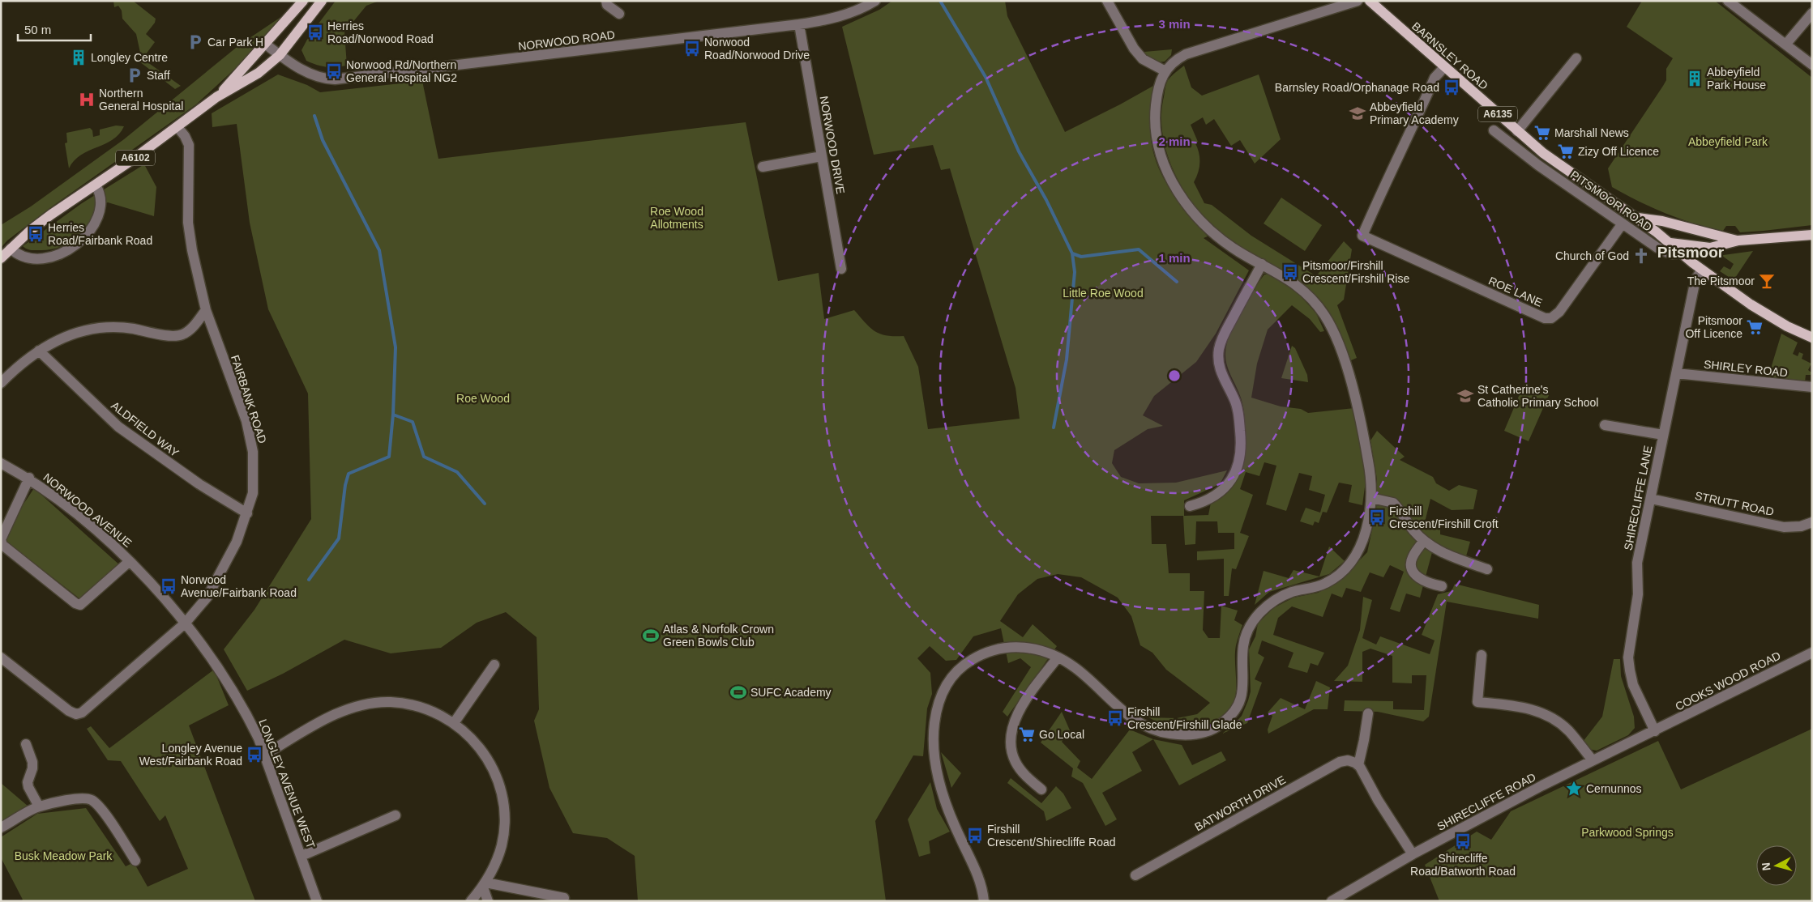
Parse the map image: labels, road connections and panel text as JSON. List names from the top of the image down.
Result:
{
  "streets": {
    "main road": ["BARNSLEY ROAD", "A6135", "A6102"],
    "street": [
      "NORWOOD ROAD",
      "NORWOOD DRIVE",
      "PITSMOOR ROAD",
      "ROE LANE",
      "SHIRLEY ROAD",
      "FAIRBANK ROAD",
      "ALDFIELD WAY",
      "SHIRECLIFFE LANE",
      "STRUTT ROAD",
      "NORWOOD AVENUE",
      "COOKS WOOD ROAD",
      "LONGLEY AVENUE WEST",
      "SHIRECLIFFE ROAD",
      "BATWORTH DRIVE"
    ]
  },
  "crossings": [
    ["NORWOOD ROAD", "NORWOOD DRIVE"],
    ["NORWOOD ROAD", "A6102"],
    ["BARNSLEY ROAD", "A6135"],
    ["BARNSLEY ROAD", "ROE LANE"],
    ["A6102", "FAIRBANK ROAD"],
    ["PITSMOOR ROAD", "ROE LANE"],
    ["SHIRLEY ROAD", "SHIRECLIFFE LANE"],
    ["FAIRBANK ROAD", "ALDFIELD WAY"],
    ["FAIRBANK ROAD", "NORWOOD AVENUE"],
    ["SHIRECLIFFE LANE", "STRUTT ROAD"],
    ["SHIRECLIFFE LANE", "COOKS WOOD ROAD"],
    ["SHIRECLIFFE LANE", "SHIRECLIFFE ROAD"],
    ["NORWOOD AVENUE", "LONGLEY AVENUE WEST"],
    ["COOKS WOOD ROAD", "SHIRECLIFFE ROAD"]
  ],
  "districts": ["Pitsmoor"],
  "parks": [
    "Abbeyfield Park",
    "Roe Wood Allotments",
    "Little Roe Wood",
    "Roe Wood",
    "Parkwood Springs",
    "Busk Meadow Park"
  ],
  "places": {
    "bus stop": [
      "Herries Road/Norwood Road",
      "Norwood Road/Norwood Drive",
      "Norwood Rd/Northern General Hospital NG2",
      "Barnsley Road/Orphanage Road",
      "Herries Road/Fairbank Road",
      "Pitsmoor/Firshill Crescent/Firshill Rise",
      "Firshill Crescent/Firshill Croft",
      "Norwood Avenue/Fairbank Road",
      "Firshill Crescent/Firshill Glade",
      "Longley Avenue West/Fairbank Road",
      "Firshill Crescent/Shirecliffe Road",
      "Shirecliffe Road/Batworth Road"
    ],
    "parking": ["Car Park H", "Staff"],
    "building": ["Longley Centre", "Abbeyfield Park House"],
    "hospital": ["Northern General Hospital"],
    "school or university": ["Abbeyfield Primary Academy", "St Catherine's Catholic Primary School"],
    "supermarket": [
      "Marshall News",
      "Zizy Off Licence",
      "Pitsmoor Off Licence",
      "Go Local"
    ],
    "church": ["Church of God"],
    "bar": ["The Pitsmoor"],
    "sports": ["Atlas & Norfolk Crown Green Bowls Club", "SUFC Academy"],
    "place": ["Cernunnos"]
  },
  "scale_bar": "50 m",
  "north": "left",
  "rings": ["3 min", "2 min", "1 min"]
}
